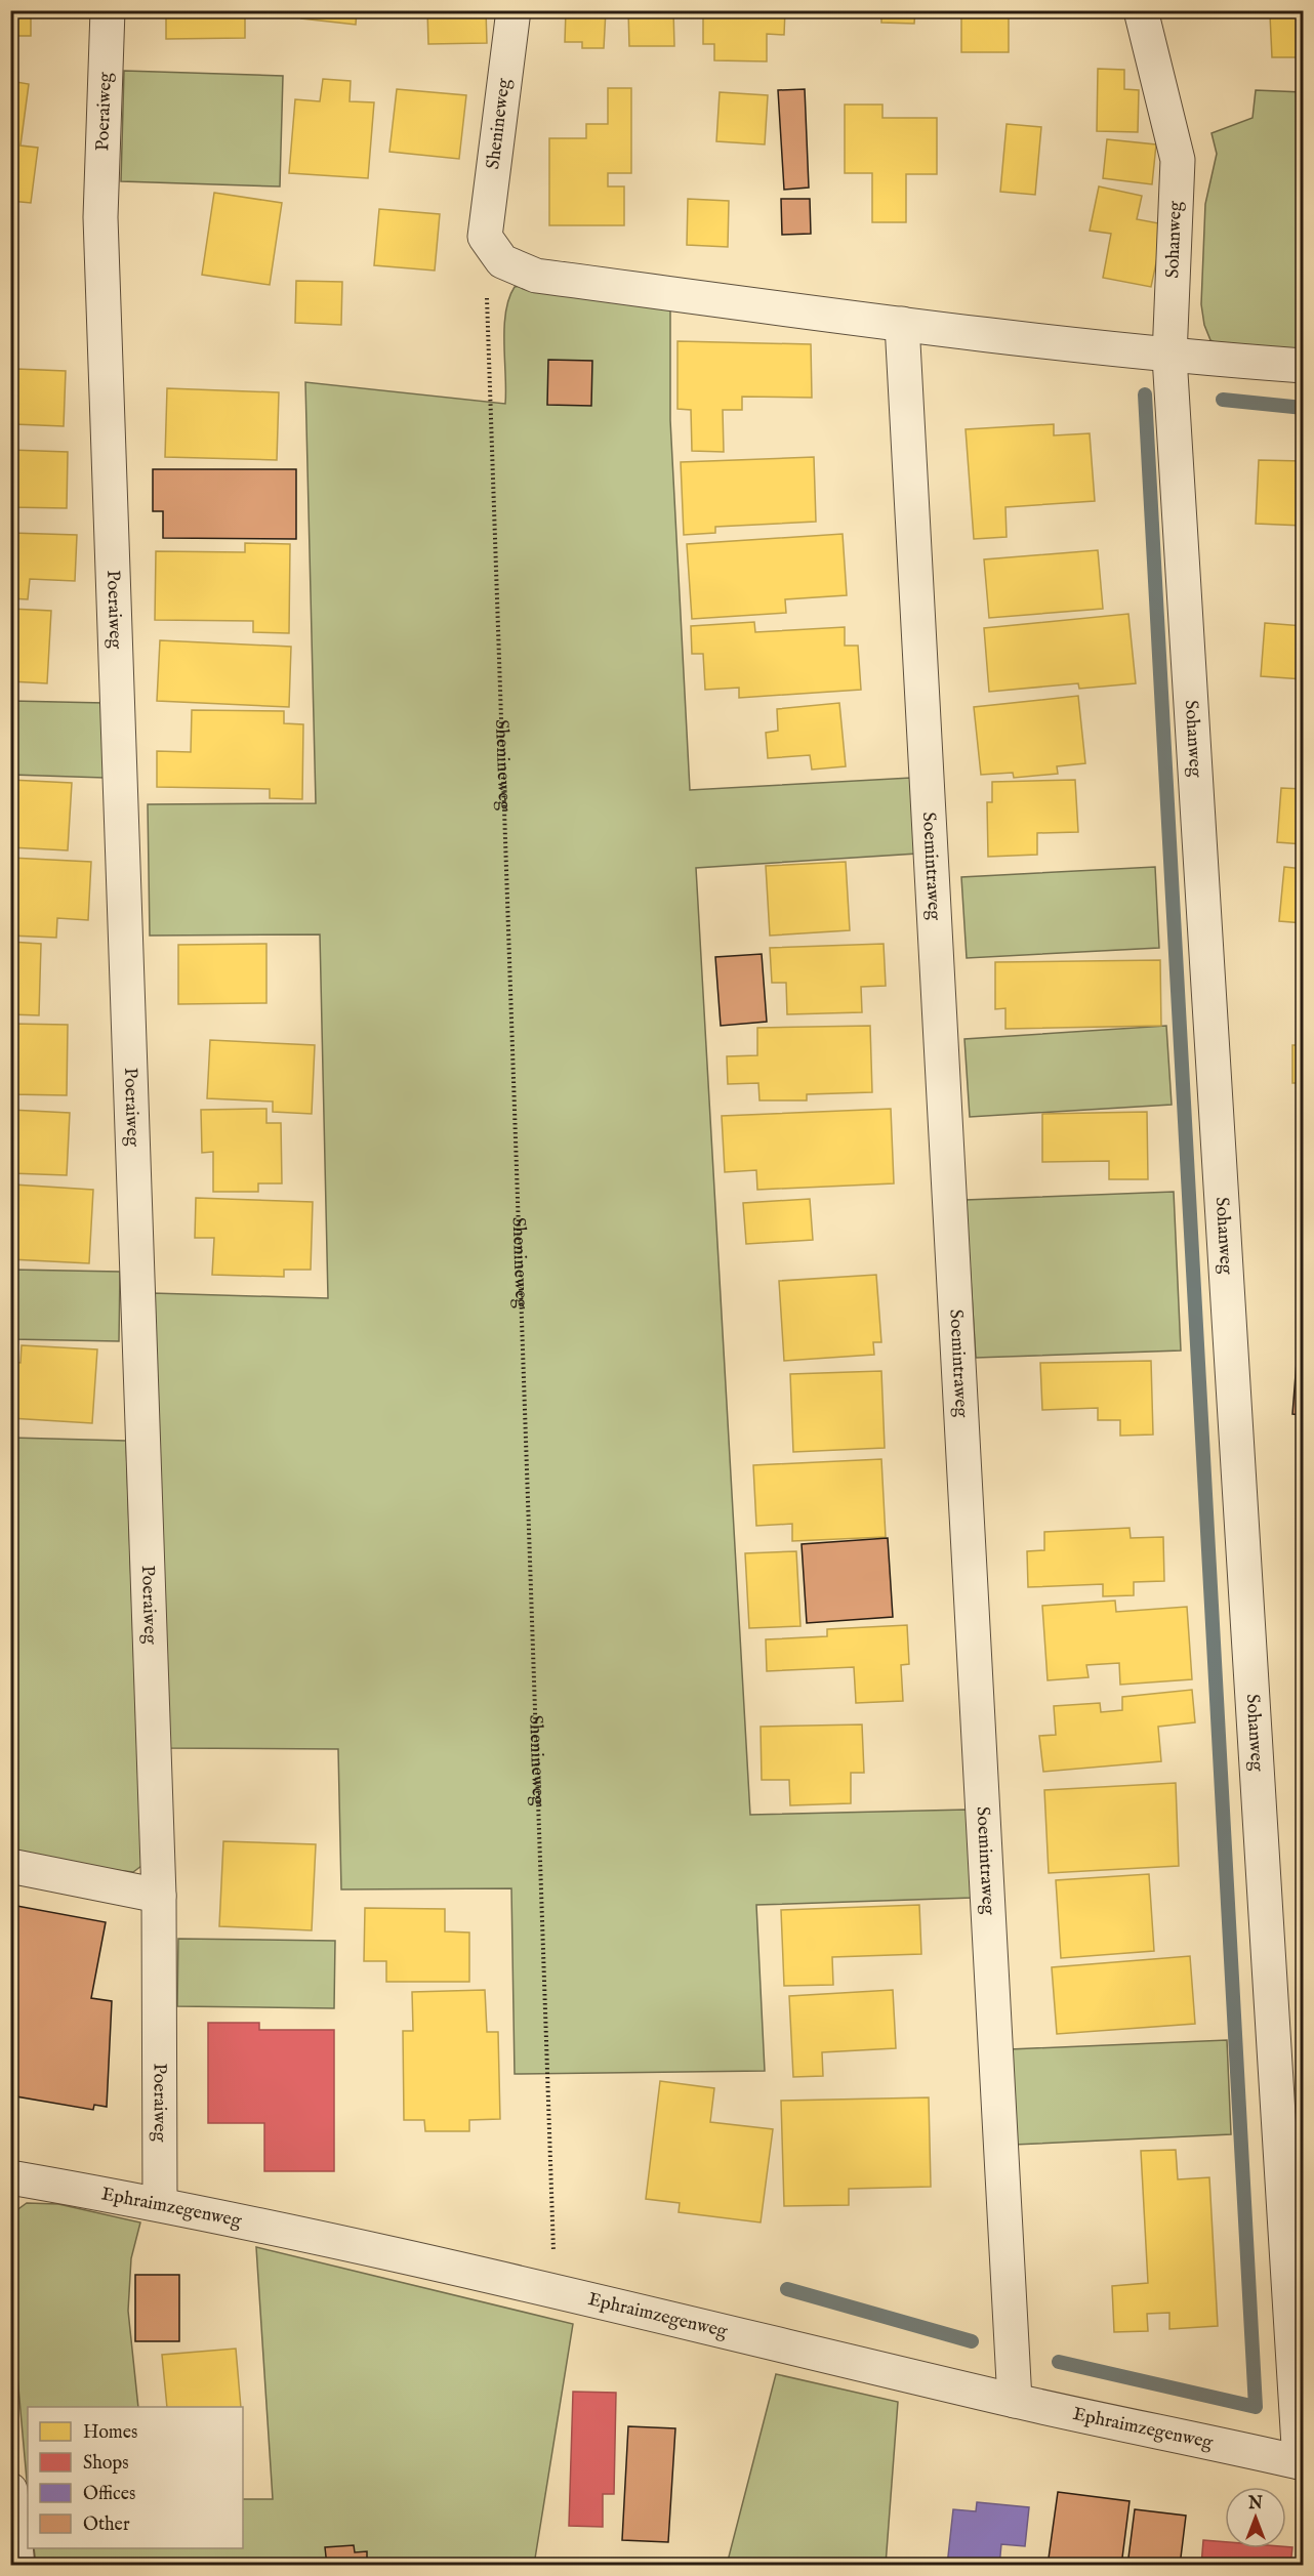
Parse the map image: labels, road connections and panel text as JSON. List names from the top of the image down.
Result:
{
  "streets": {
    "street": [
      "Poeraiweg",
      "Shenineweg",
      "Sohanweg",
      "Soemintraweg",
      "Ephraimzegenweg"
    ]
  },
  "crossings": [
    ["Poeraiweg", "Ephraimzegenweg"],
    ["Shenineweg", "Soemintraweg"],
    ["Shenineweg", "Ephraimzegenweg"],
    ["Sohanweg", "Ephraimzegenweg"],
    ["Soemintraweg", "Ephraimzegenweg"]
  ],
  "legend": [
    "Homes",
    "Shops",
    "Offices",
    "Other"
  ],
  "north": "top"
}
